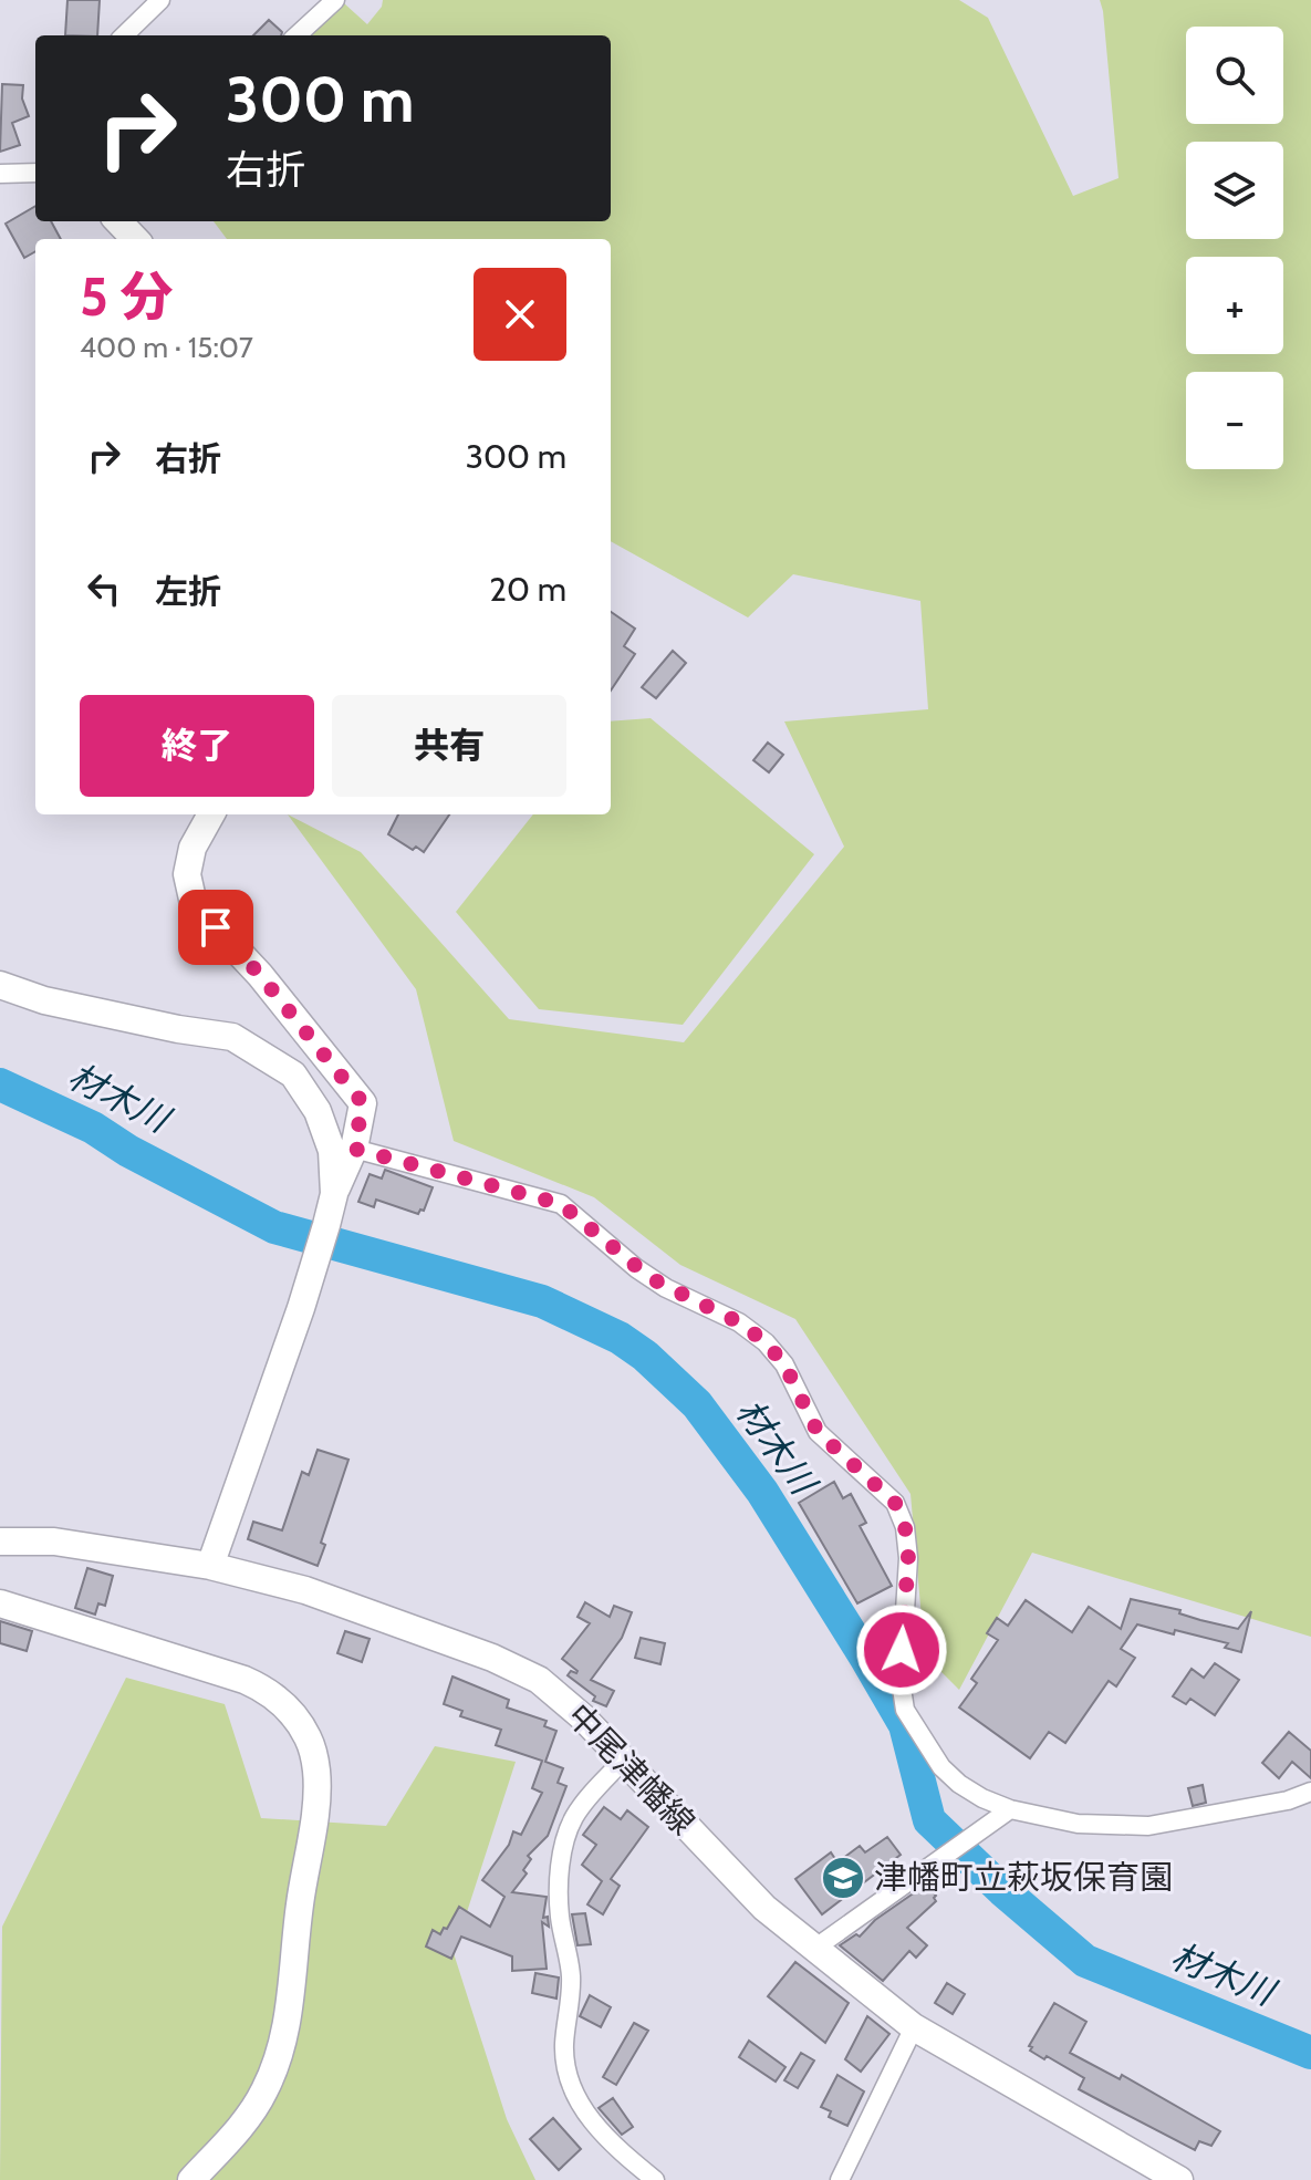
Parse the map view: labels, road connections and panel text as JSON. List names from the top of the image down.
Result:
{
  "streets": {
    "street": ["中尾津幡線"]
  },
  "water": ["材木川"],
  "places": {
    "school or university": ["津幡町立萩坂保育園"]
  },
  "page": {
    "map_buttons": ["+", "−"],
    "turn": ["300 m", "右折"],
    "heading": ["5 分", "400 m · 15:07"],
    "list": [
      {
        "name": "右折",
        "value": "300 m"
      },
      {
        "name": "左折",
        "value": "20 m"
      }
    ],
    "buttons": ["終了", "共有"]
  }
}
